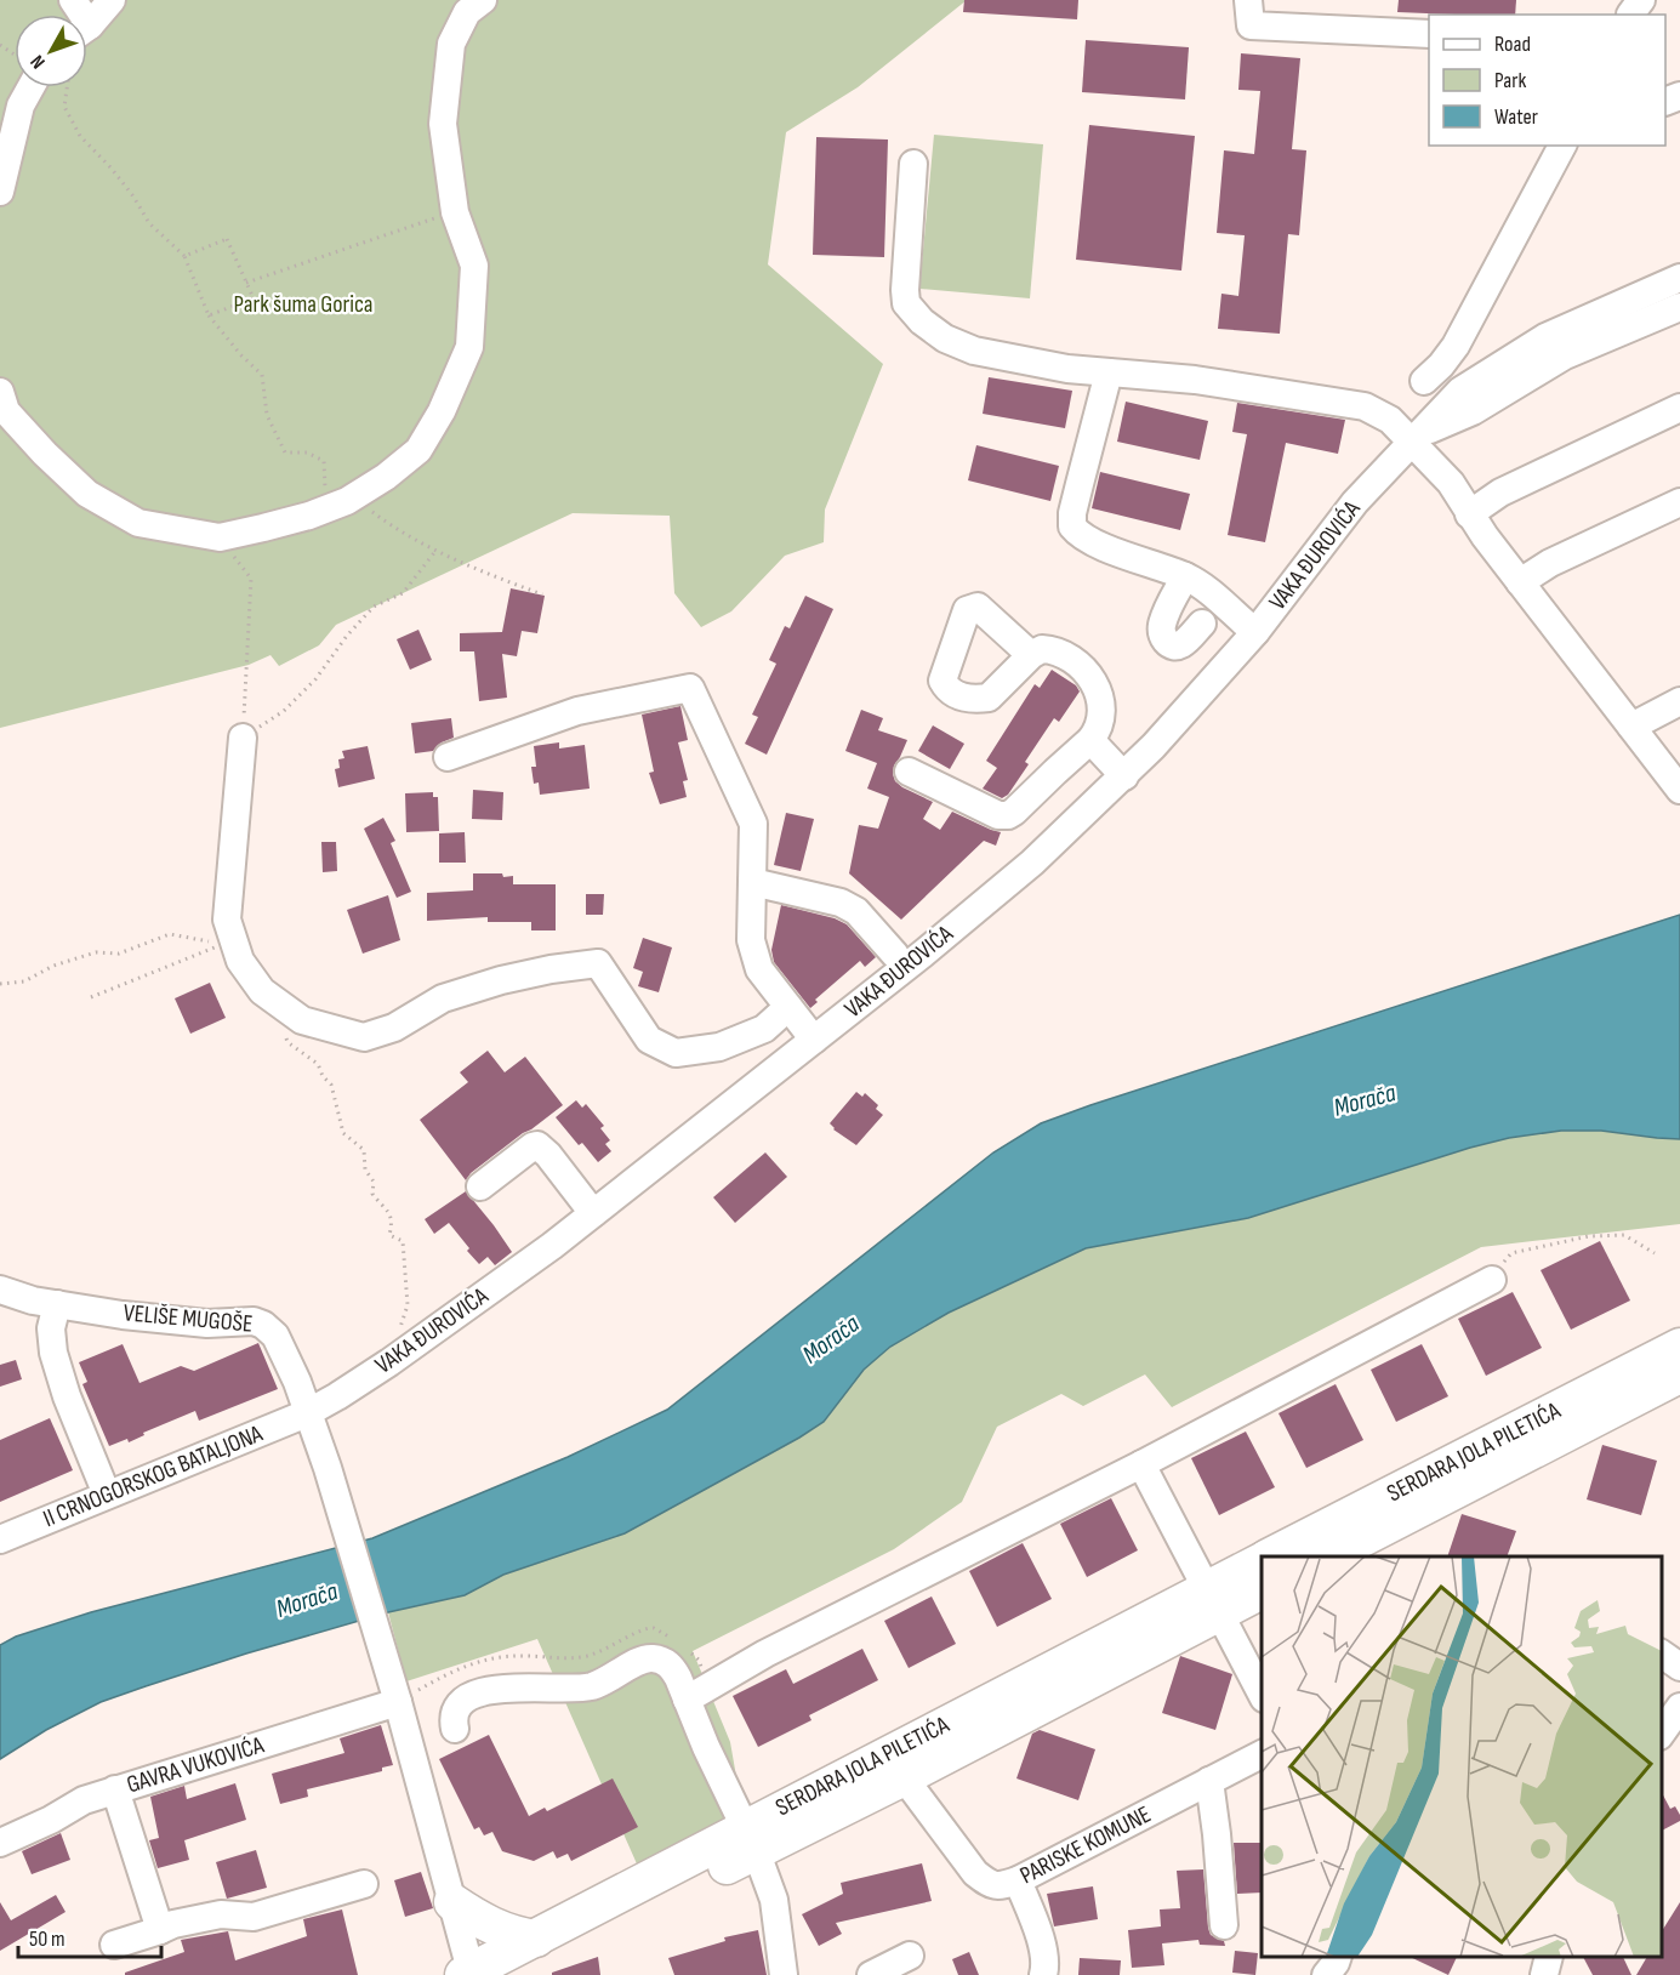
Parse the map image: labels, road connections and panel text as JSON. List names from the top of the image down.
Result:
{
  "streets": {
    "main road": ["SERDARA JOLA PILETIĆA"],
    "street": [
      "VAKA ĐUROVIĆA",
      "VELIŠE MUGOŠE",
      "II CRNOGORSKOG BATALJONA",
      "GAVRA VUKOVIĆA",
      "PARISKE KOMUNE"
    ]
  },
  "crossings": [
    ["VAKA ĐUROVIĆA", "VELIŠE MUGOŠE"],
    ["VAKA ĐUROVIĆA", "II CRNOGORSKOG BATALJONA"],
    ["VELIŠE MUGOŠE", "SERDARA JOLA PILETIĆA"],
    ["VELIŠE MUGOŠE", "II CRNOGORSKOG BATALJONA"],
    ["VELIŠE MUGOŠE", "GAVRA VUKOVIĆA"],
    ["SERDARA JOLA PILETIĆA", "PARISKE KOMUNE"]
  ],
  "water": ["Morača"],
  "parks": ["Park šuma Gorica"],
  "legend": ["Road", "Park", "Water"],
  "scale_bar": "50 m",
  "north": "bottom left"
}
